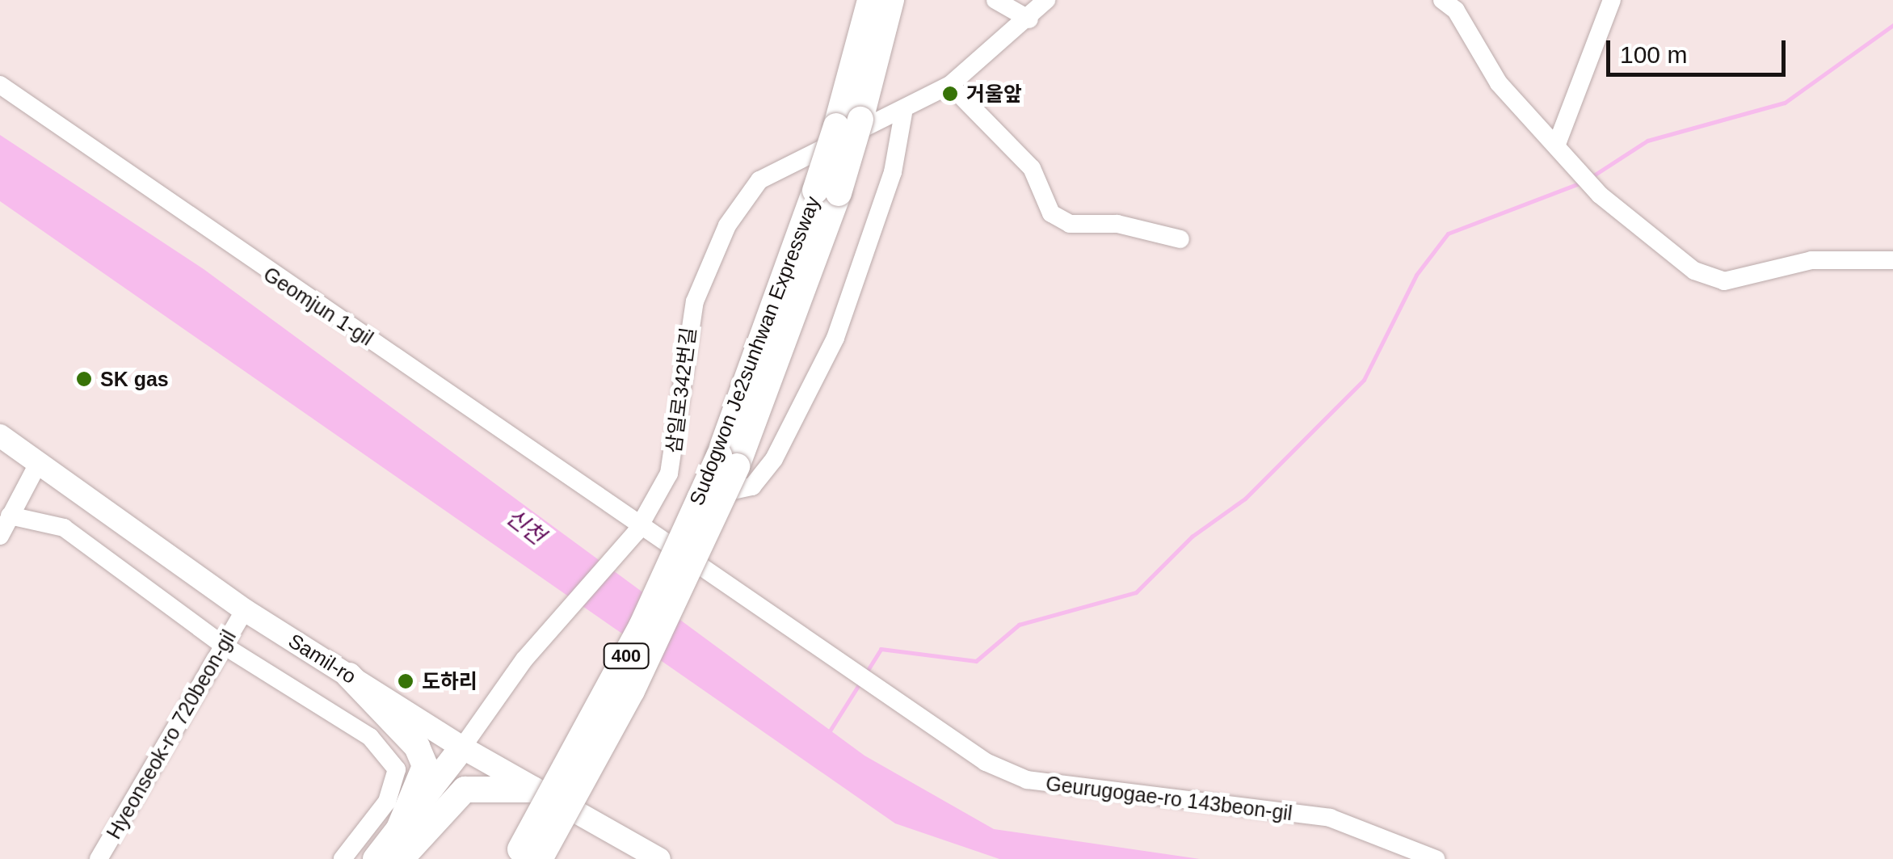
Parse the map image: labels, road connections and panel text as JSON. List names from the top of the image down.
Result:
{
  "streets": {
    "highway": ["Sudogwon Je2sunhwan Expressway", "400"],
    "main road": ["Samil-ro"],
    "street": [
      "Geomjun 1-gil",
      "삼일로342번길",
      "Hyeonseok-ro 720beon-gil",
      "Geurugogae-ro 143beon-gil"
    ]
  },
  "crossings": [
    ["Geomjun 1-gil", "삼일로342번길"],
    ["Geomjun 1-gil", "Geurugogae-ro 143beon-gil"],
    ["삼일로342번길", "Samil-ro"],
    ["Samil-ro", "Hyeonseok-ro 720beon-gil"]
  ],
  "water": ["신천"],
  "places": ["거울앞", "SK gas", "도하리"],
  "scale_bar": "100 m"
}
